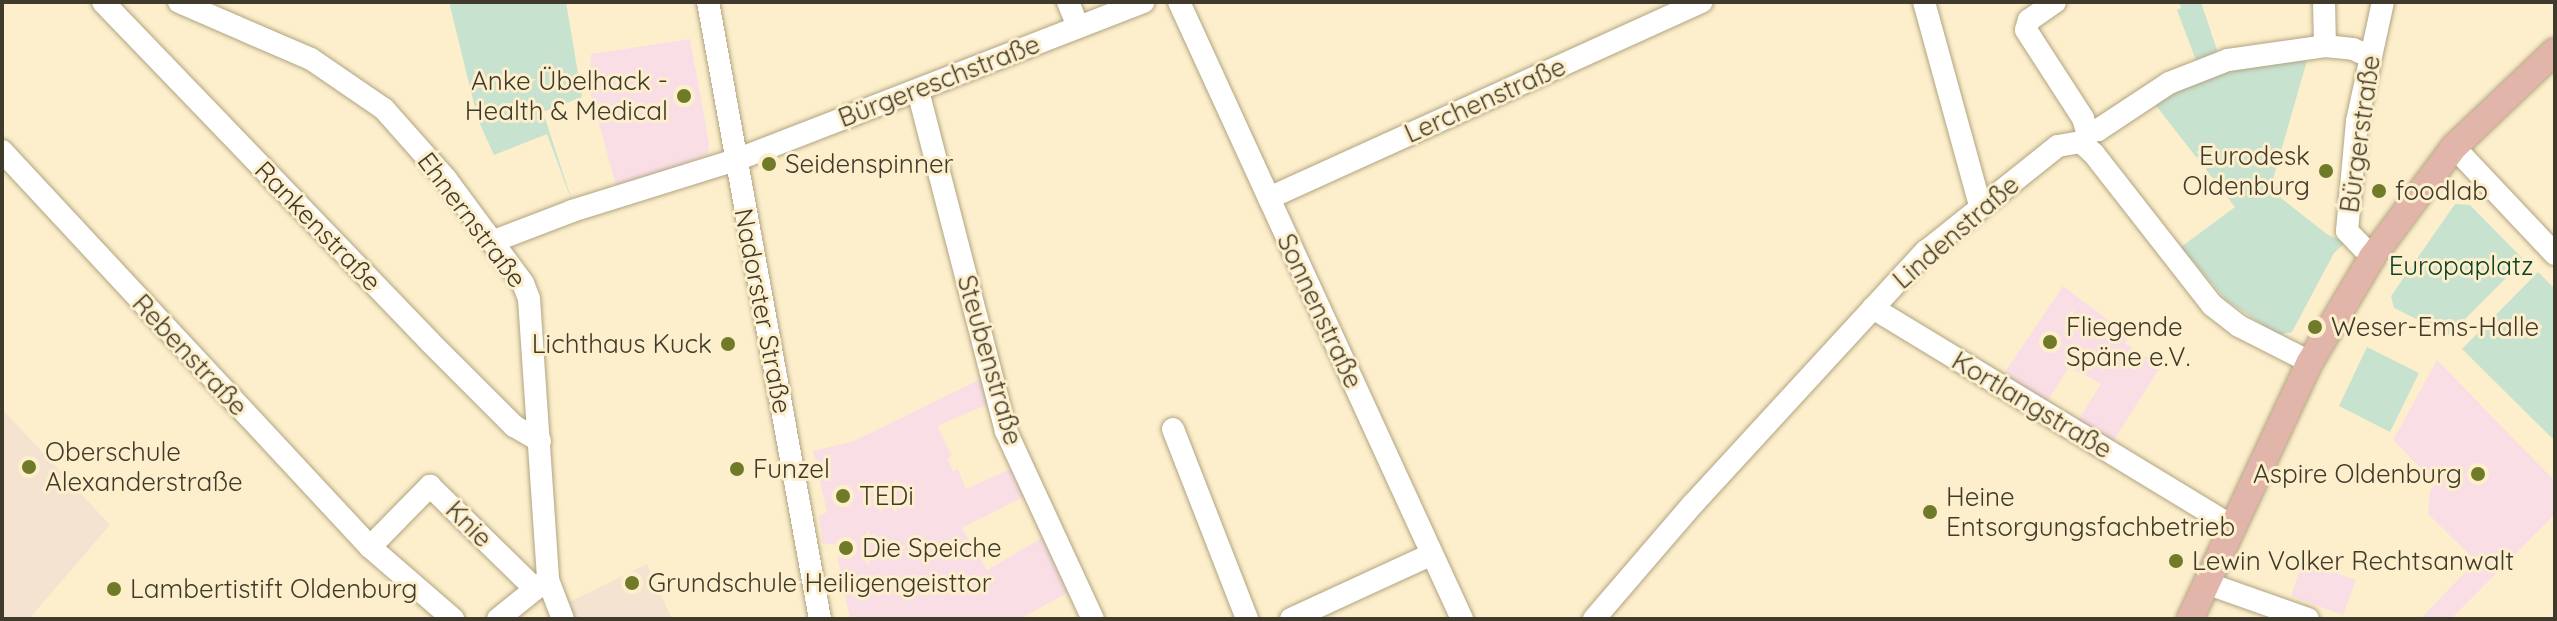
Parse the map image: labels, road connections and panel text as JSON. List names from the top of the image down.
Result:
{
  "streets": {
    "street": [
      "Bürgereschstraße",
      "Lerchenstraße",
      "Bürgerstraße",
      "Ehnernstraße",
      "Rankenstraße",
      "Lindenstraße",
      "Nadorster Straße",
      "Sonnenstraße",
      "Rebenstraße",
      "Steubenstraße",
      "Kortlangstraße",
      "Knie"
    ]
  },
  "crossings": [
    ["Bürgereschstraße", "Ehnernstraße"],
    ["Bürgereschstraße", "Nadorster Straße"],
    ["Bürgereschstraße", "Steubenstraße"],
    ["Lerchenstraße", "Sonnenstraße"],
    ["Bürgerstraße", "Lindenstraße"],
    ["Ehnernstraße", "Rankenstraße"],
    ["Ehnernstraße", "Knie"],
    ["Lindenstraße", "Kortlangstraße"],
    ["Rebenstraße", "Knie"]
  ],
  "parks": ["Europaplatz"],
  "places": [
    "Anke Übelhack - Health & Medical",
    "Seidenspinner",
    "Eurodesk Oldenburg",
    "foodlab",
    "Weser-Ems-Halle",
    "Fliegende Späne e.V.",
    "Lichthaus Kuck",
    "Oberschule Alexanderstraße",
    "Funzel",
    "Aspire Oldenburg",
    "TEDi",
    "Heine Entsorgungsfachbetrieb",
    "Die Speiche",
    "Lewin Volker Rechtsanwalt",
    "Grundschule Heiligengeisttor",
    "Lambertistift Oldenburg"
  ]
}
